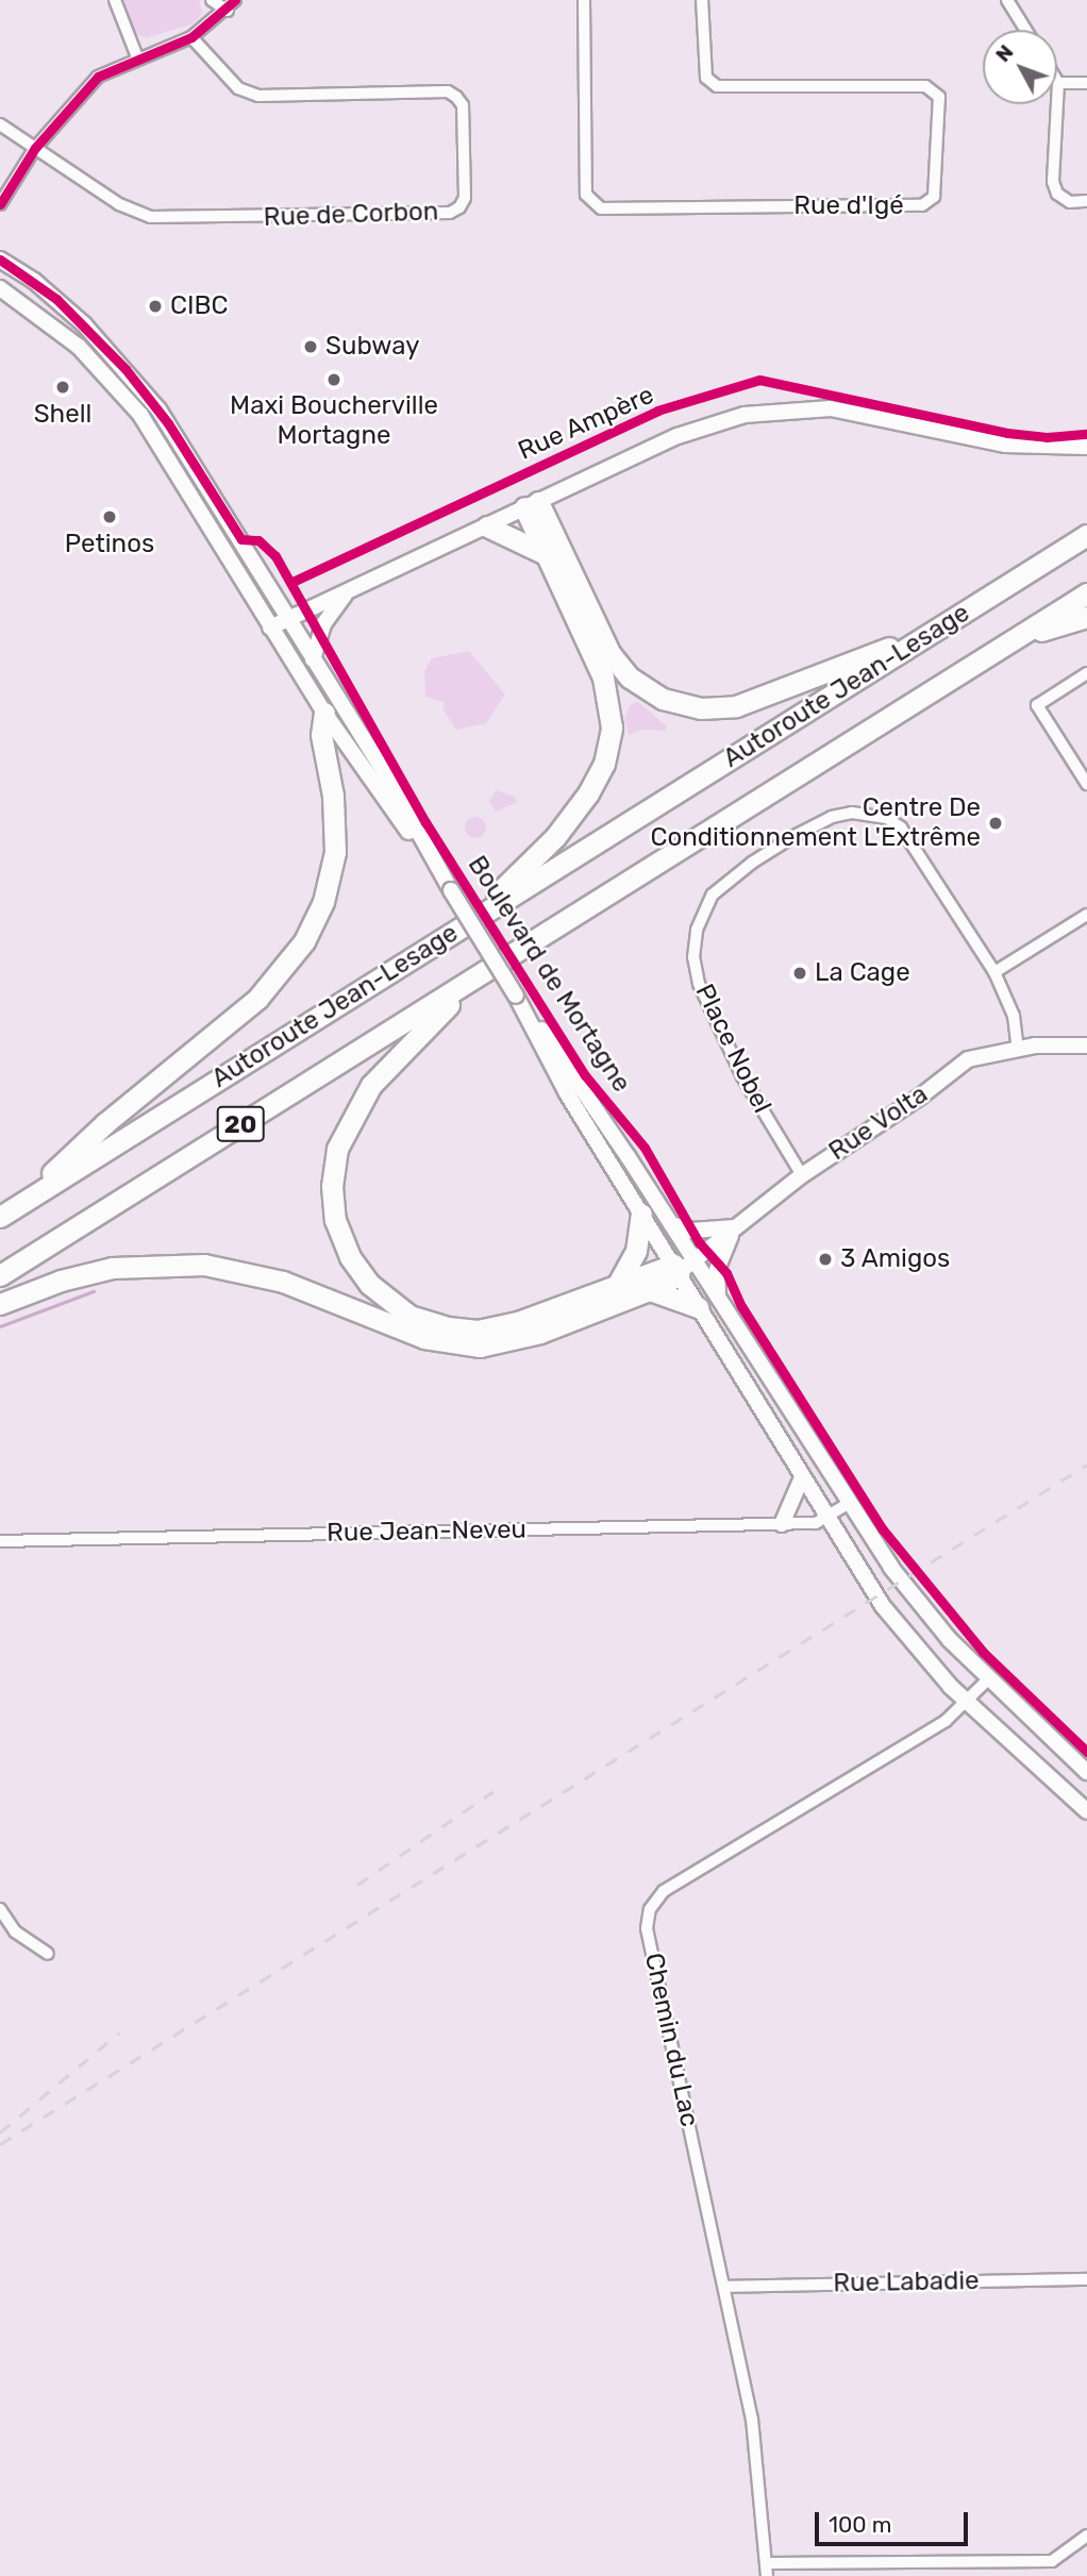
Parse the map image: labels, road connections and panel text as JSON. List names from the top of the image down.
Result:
{
  "streets": {
    "highway": ["Autoroute Jean-Lesage", "20"],
    "main road": ["Rue Ampère", "Boulevard de Mortagne", "Rue Volta"],
    "street": [
      "Rue d'Igé",
      "Rue de Corbon",
      "Place Nobel",
      "Rue Jean-Neveu",
      "Chemin du Lac",
      "Rue Labadie"
    ]
  },
  "crossings": [
    ["Rue Ampère", "Boulevard de Mortagne"],
    ["Boulevard de Mortagne", "Rue Volta"],
    ["Boulevard de Mortagne", "Rue Jean-Neveu"],
    ["Boulevard de Mortagne", "Chemin du Lac"],
    ["Place Nobel", "Rue Volta"],
    ["Chemin du Lac", "Rue Labadie"]
  ],
  "places": [
    "CIBC",
    "Subway",
    "Maxi Boucherville Mortagne",
    "Shell",
    "Petinos",
    "Centre De Conditionnement L'Extrême",
    "La Cage",
    "3 Amigos"
  ],
  "scale_bar": "100 m",
  "north": "top left"
}
